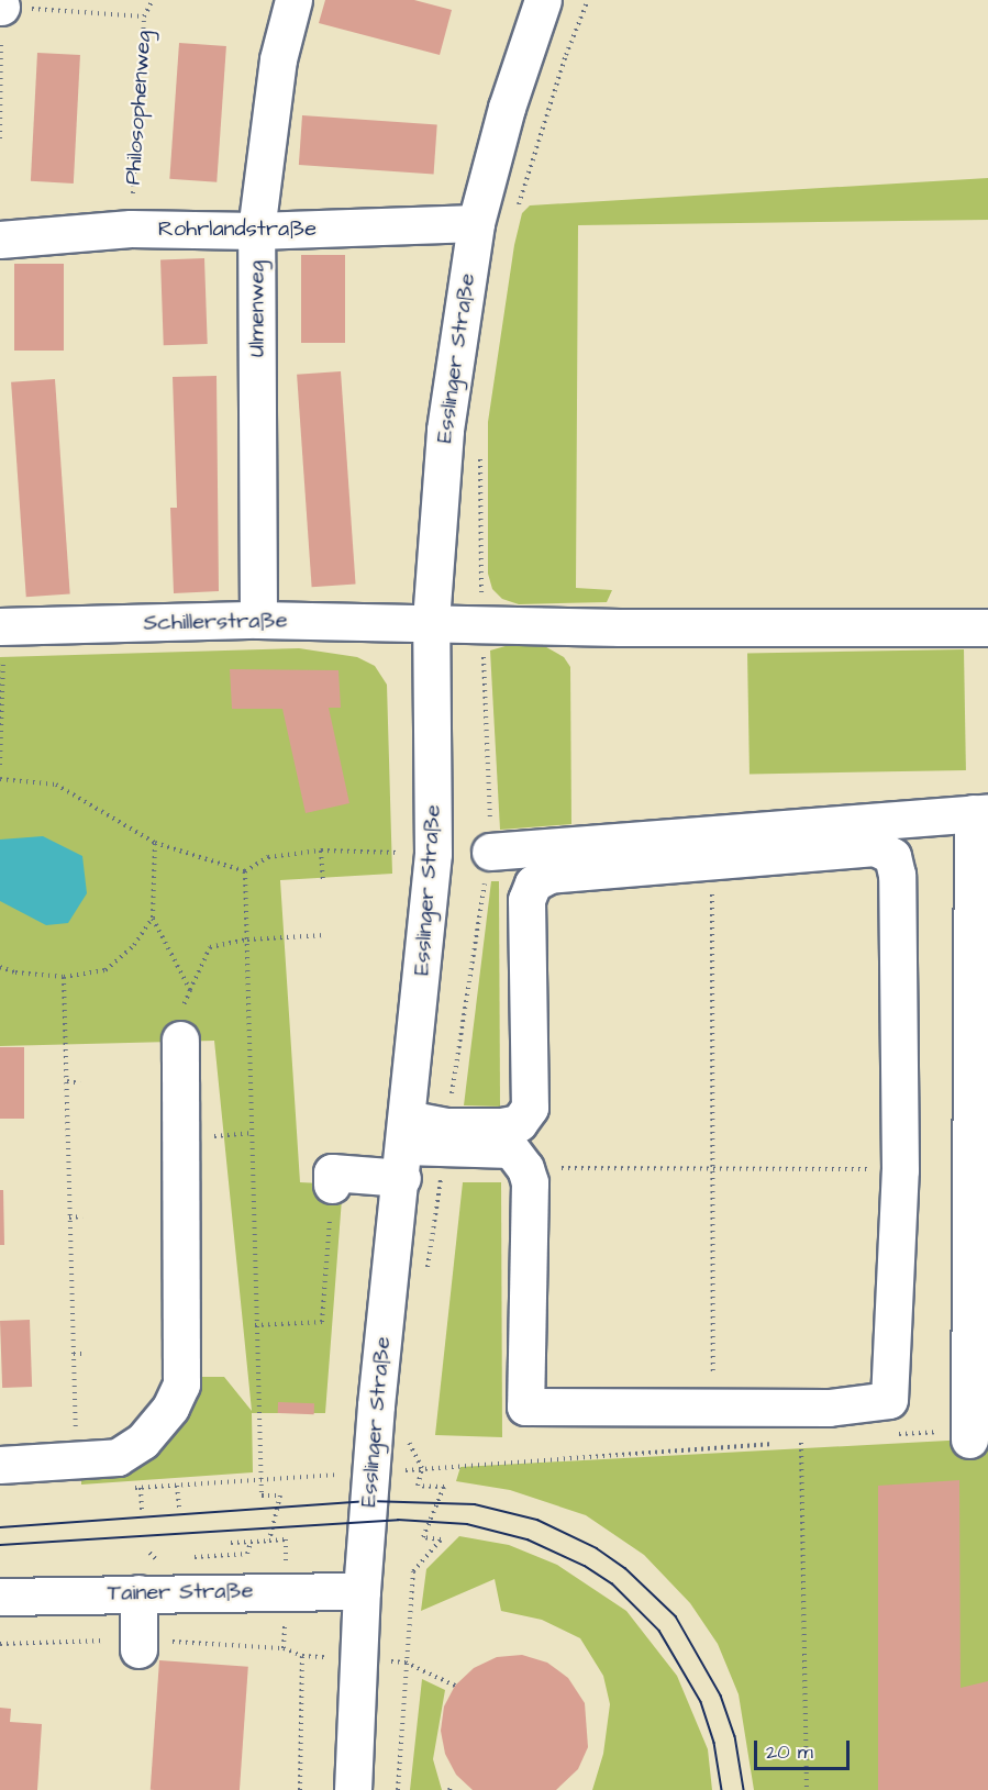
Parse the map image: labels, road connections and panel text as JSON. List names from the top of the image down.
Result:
{
  "streets": {
    "street": [
      "Rohrlandstraße",
      "Ulmenweg",
      "Esslinger Straße",
      "Schillerstraße",
      "Tainer Straße"
    ],
    "path": ["Philosophenweg"]
  },
  "crossings": [
    ["Rohrlandstraße", "Ulmenweg"],
    ["Rohrlandstraße", "Esslinger Straße"],
    ["Ulmenweg", "Schillerstraße"],
    ["Esslinger Straße", "Schillerstraße"],
    ["Esslinger Straße", "Tainer Straße"]
  ],
  "scale_bar": "20 m"
}
